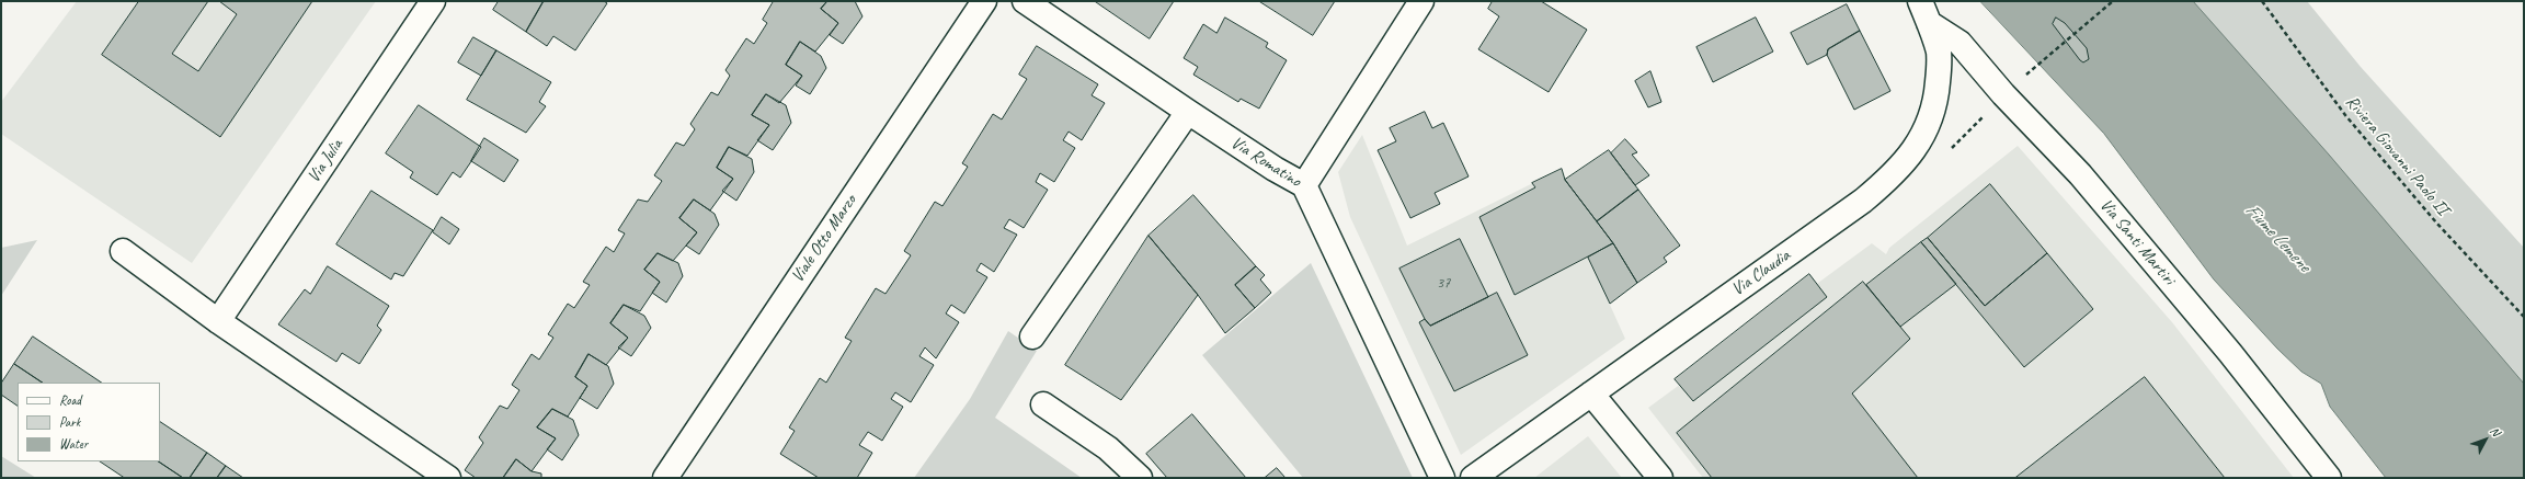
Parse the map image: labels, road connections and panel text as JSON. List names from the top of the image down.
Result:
{
  "streets": {
    "street": [
      "Via Julia",
      "Via Romatino",
      "Viale Otto Marzo",
      "Via Santi Martiri",
      "Via Claudia"
    ],
    "path": ["Riviera Giovanni Paolo II"]
  },
  "crossings": [
    ["Via Santi Martiri", "Via Claudia"]
  ],
  "water": ["Fiume Lemene"],
  "house_numbers": ["37"],
  "legend": ["Road", "Park", "Water"],
  "north": "top right"
}
